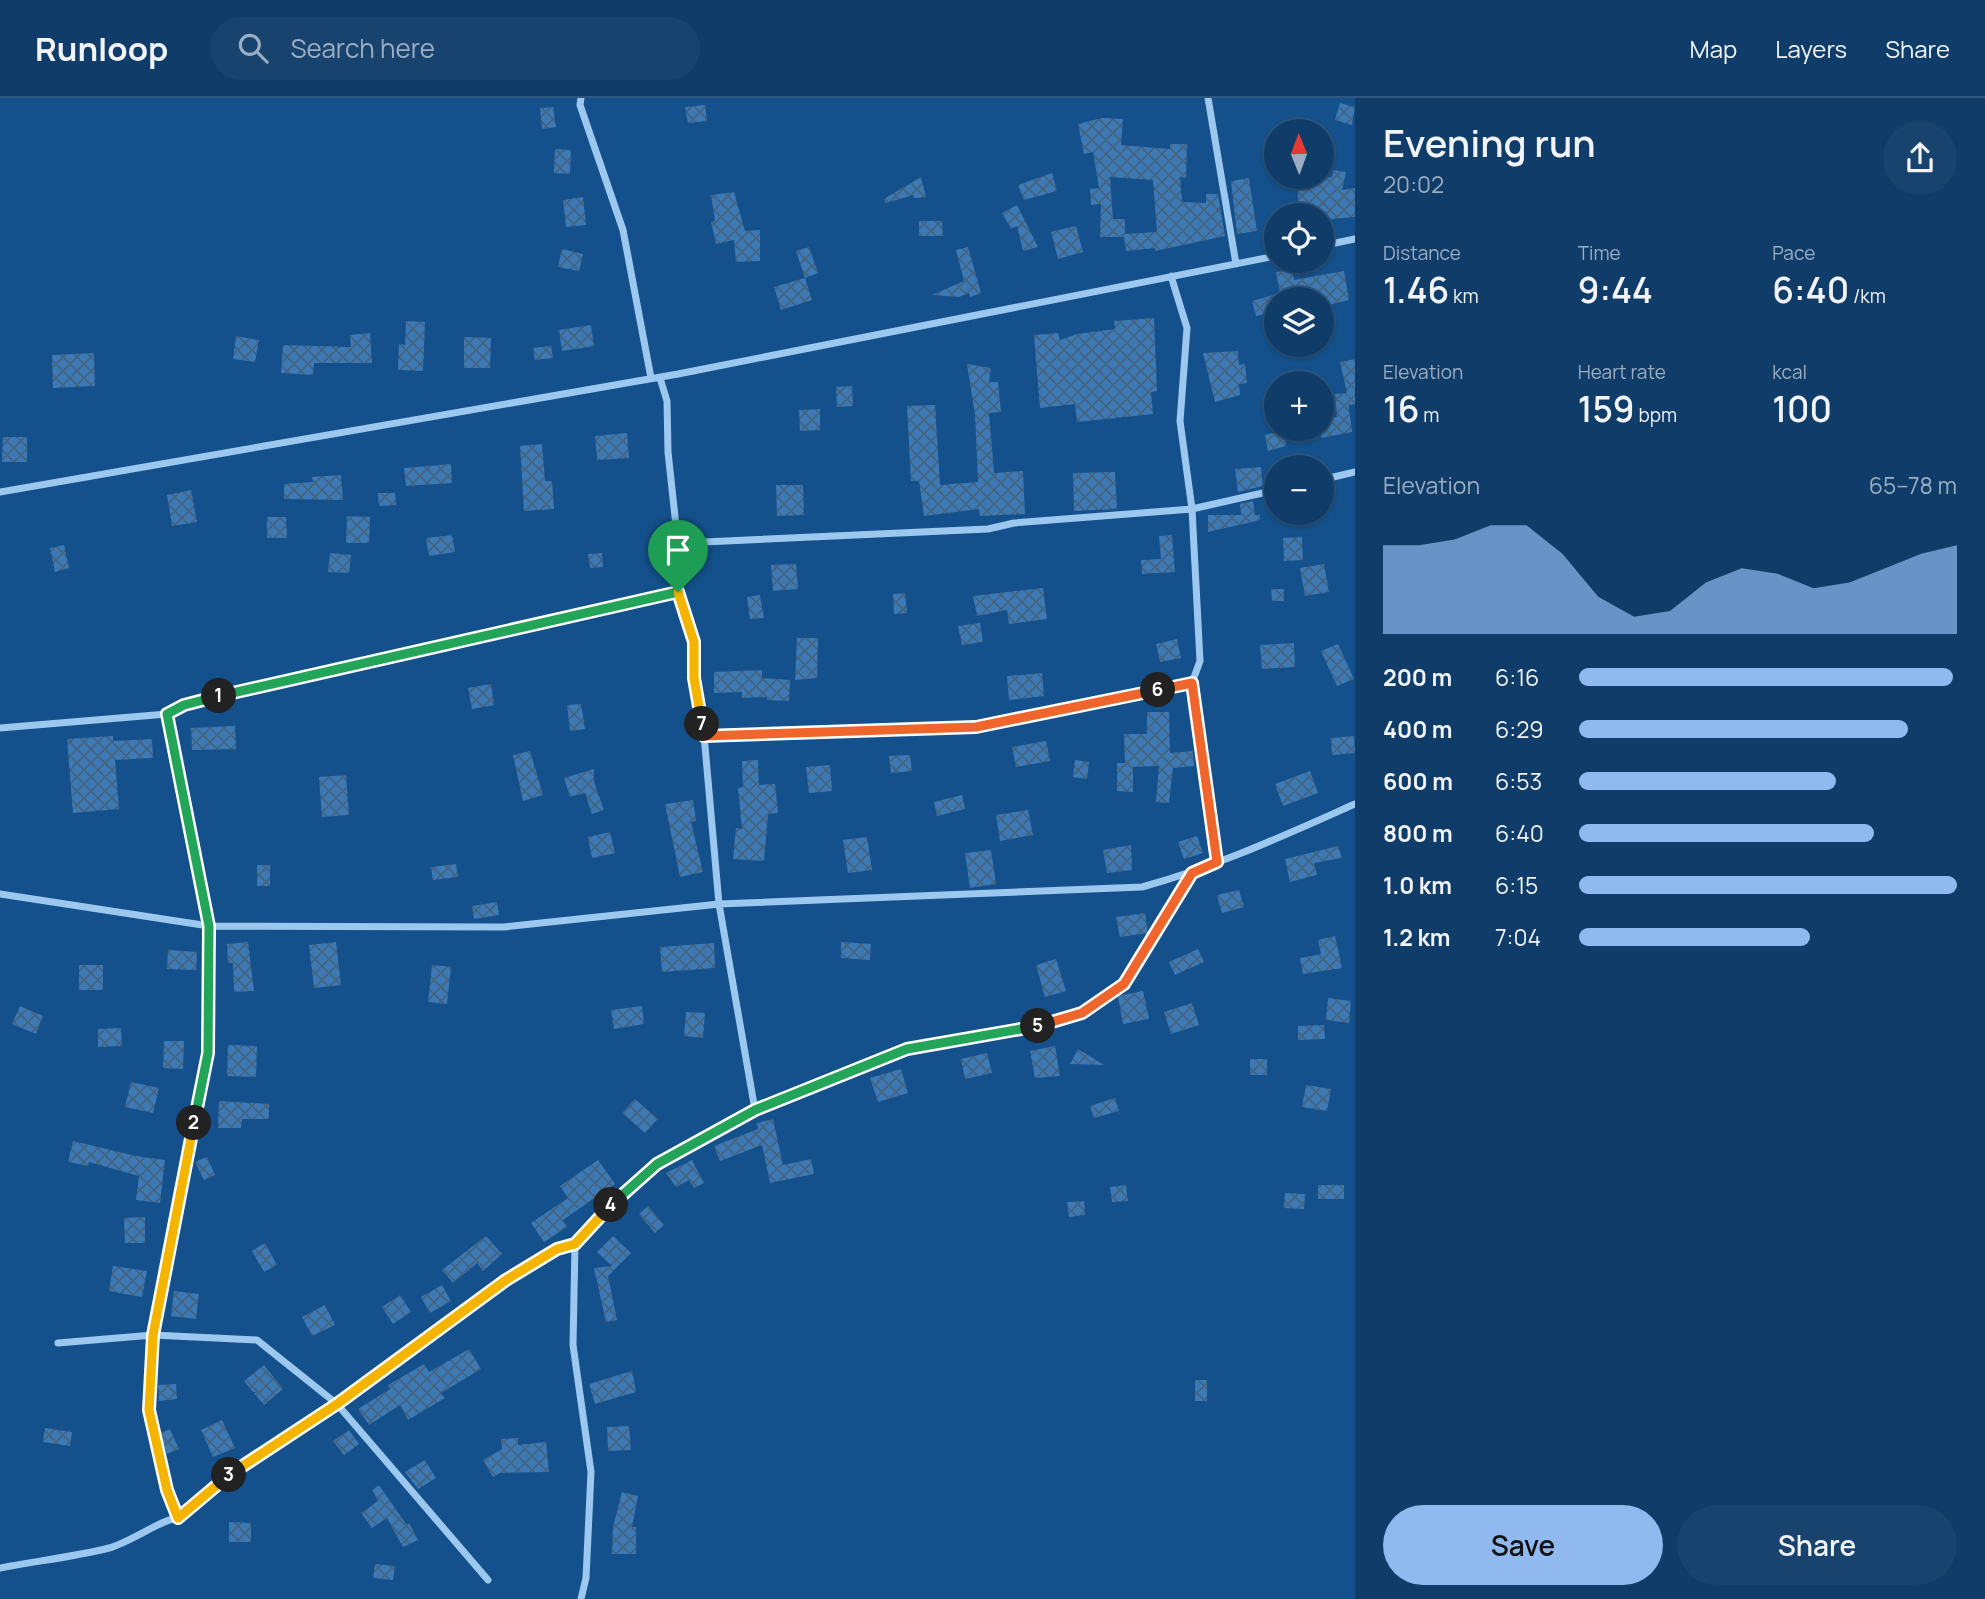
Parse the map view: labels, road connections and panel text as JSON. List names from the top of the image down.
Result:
{
  "north": "top",
  "page": {
    "header": "Runloop",
    "search": "Search here",
    "nav": ["Map", "Layers", "Share"],
    "heading": ["Evening run", "20:02"],
    "map_buttons": ["+", "−"],
    "stats": [
      ["Distance", "1.46 km"],
      ["Time", "9:44"],
      ["Pace", "6:40 /km"],
      ["Elevation", "16 m"],
      ["Heart rate", "159 bpm"],
      ["kcal", "100"]
    ],
    "chart": ["Elevation", "65–78 m"],
    "list": [
      {
        "name": "200 m",
        "note": "6:16"
      },
      {
        "name": "400 m",
        "note": "6:29"
      },
      {
        "name": "600 m",
        "note": "6:53"
      },
      {
        "name": "800 m",
        "note": "6:40"
      },
      {
        "name": "1.0 km",
        "note": "6:15"
      },
      {
        "name": "1.2 km",
        "note": "7:04"
      }
    ],
    "pins": [
      "6",
      "1",
      "7",
      "5",
      "2",
      "4",
      "3"
    ],
    "buttons": ["Save", "Share"]
  }
}
